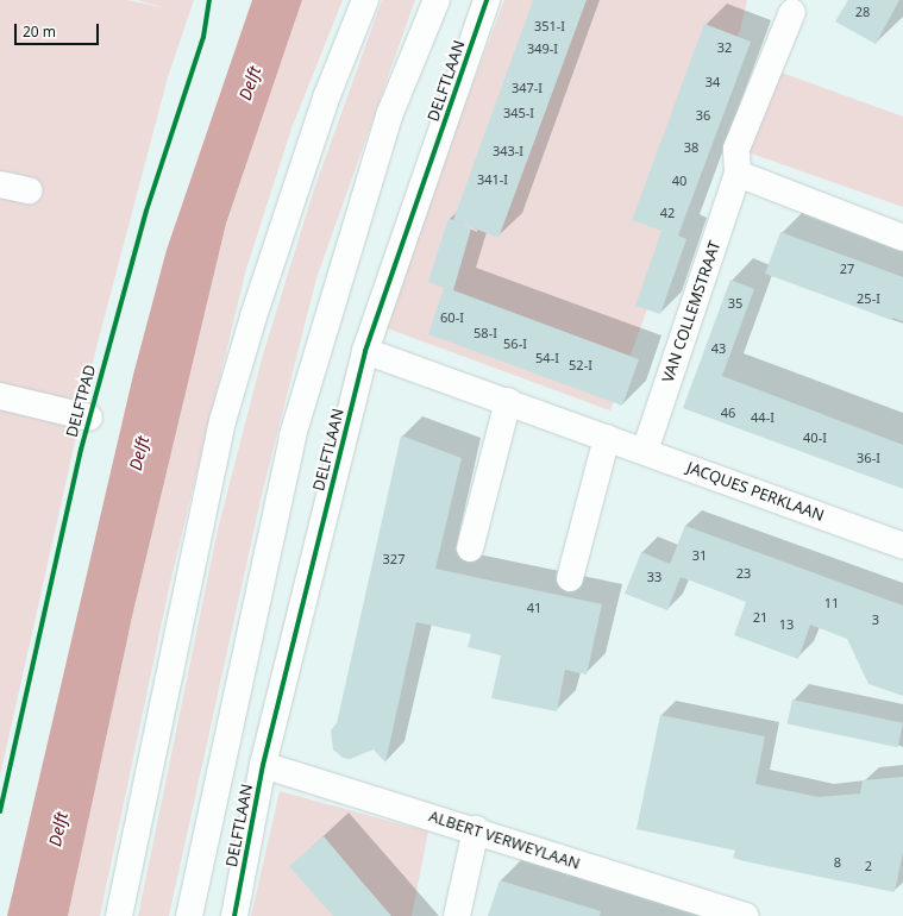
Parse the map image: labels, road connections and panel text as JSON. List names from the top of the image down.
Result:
{
  "streets": {
    "street": [
      "DELFTLAAN",
      "VAN COLLEMSTRAAT",
      "JACQUES PERKLAAN",
      "ALBERT VERWEYLAAN"
    ],
    "cycle path": ["DELFTPAD"]
  },
  "crossings": [
    ["DELFTLAAN", "JACQUES PERKLAAN"],
    ["DELFTLAAN", "ALBERT VERWEYLAAN"],
    ["VAN COLLEMSTRAAT", "JACQUES PERKLAAN"]
  ],
  "water": ["Delft"],
  "house_numbers": [
    "28",
    "351-I",
    "32",
    "349-I",
    "34",
    "347-I",
    "345-I",
    "36",
    "38",
    "343-I",
    "341-I",
    "40",
    "42",
    "27",
    "25-I",
    "35",
    "60-I",
    "58-I",
    "56-I",
    "43",
    "54-I",
    "52-I",
    "46",
    "44-I",
    "40-I",
    "36-I",
    "31",
    "327",
    "23",
    "33",
    "11",
    "41",
    "21",
    "3",
    "13",
    "8",
    "2"
  ],
  "scale_bar": "20 m"
}
